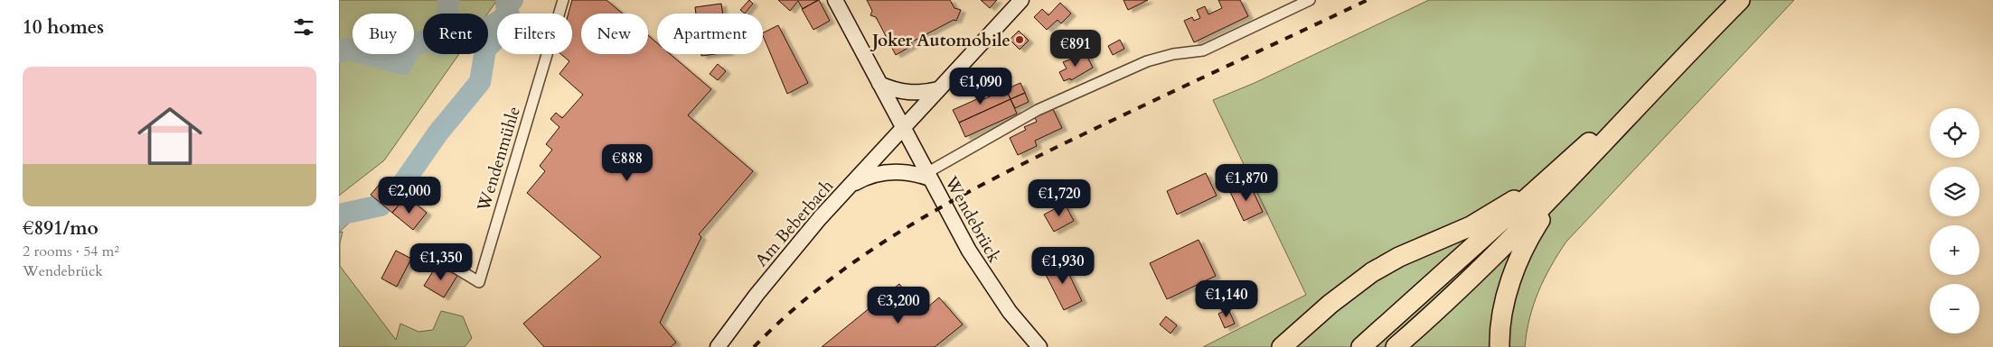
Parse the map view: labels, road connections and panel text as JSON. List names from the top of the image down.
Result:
{
  "streets": {
    "main road": ["Wendebrück", "Am Beberbach"],
    "street": ["Wendenmühle"]
  },
  "crossings": [
    ["Wendebrück", "Am Beberbach"]
  ],
  "places": ["Joker Automobile"],
  "page": {
    "heading": "10 homes",
    "chip": [
      "Buy",
      "Rent",
      "Filters",
      "New",
      "Apartment"
    ],
    "price": [
      "€891",
      "€1,090",
      "€888",
      "€1,870",
      "€2,000",
      "€1,720",
      "€1,350",
      "€1,930",
      "€1,140",
      "€3,200"
    ],
    "list": [
      {
        "name": "€891/mo",
        "note": "2 rooms · 54 m² · Wendebrück"
      }
    ],
    "map_buttons": ["+", "−"]
  }
}
